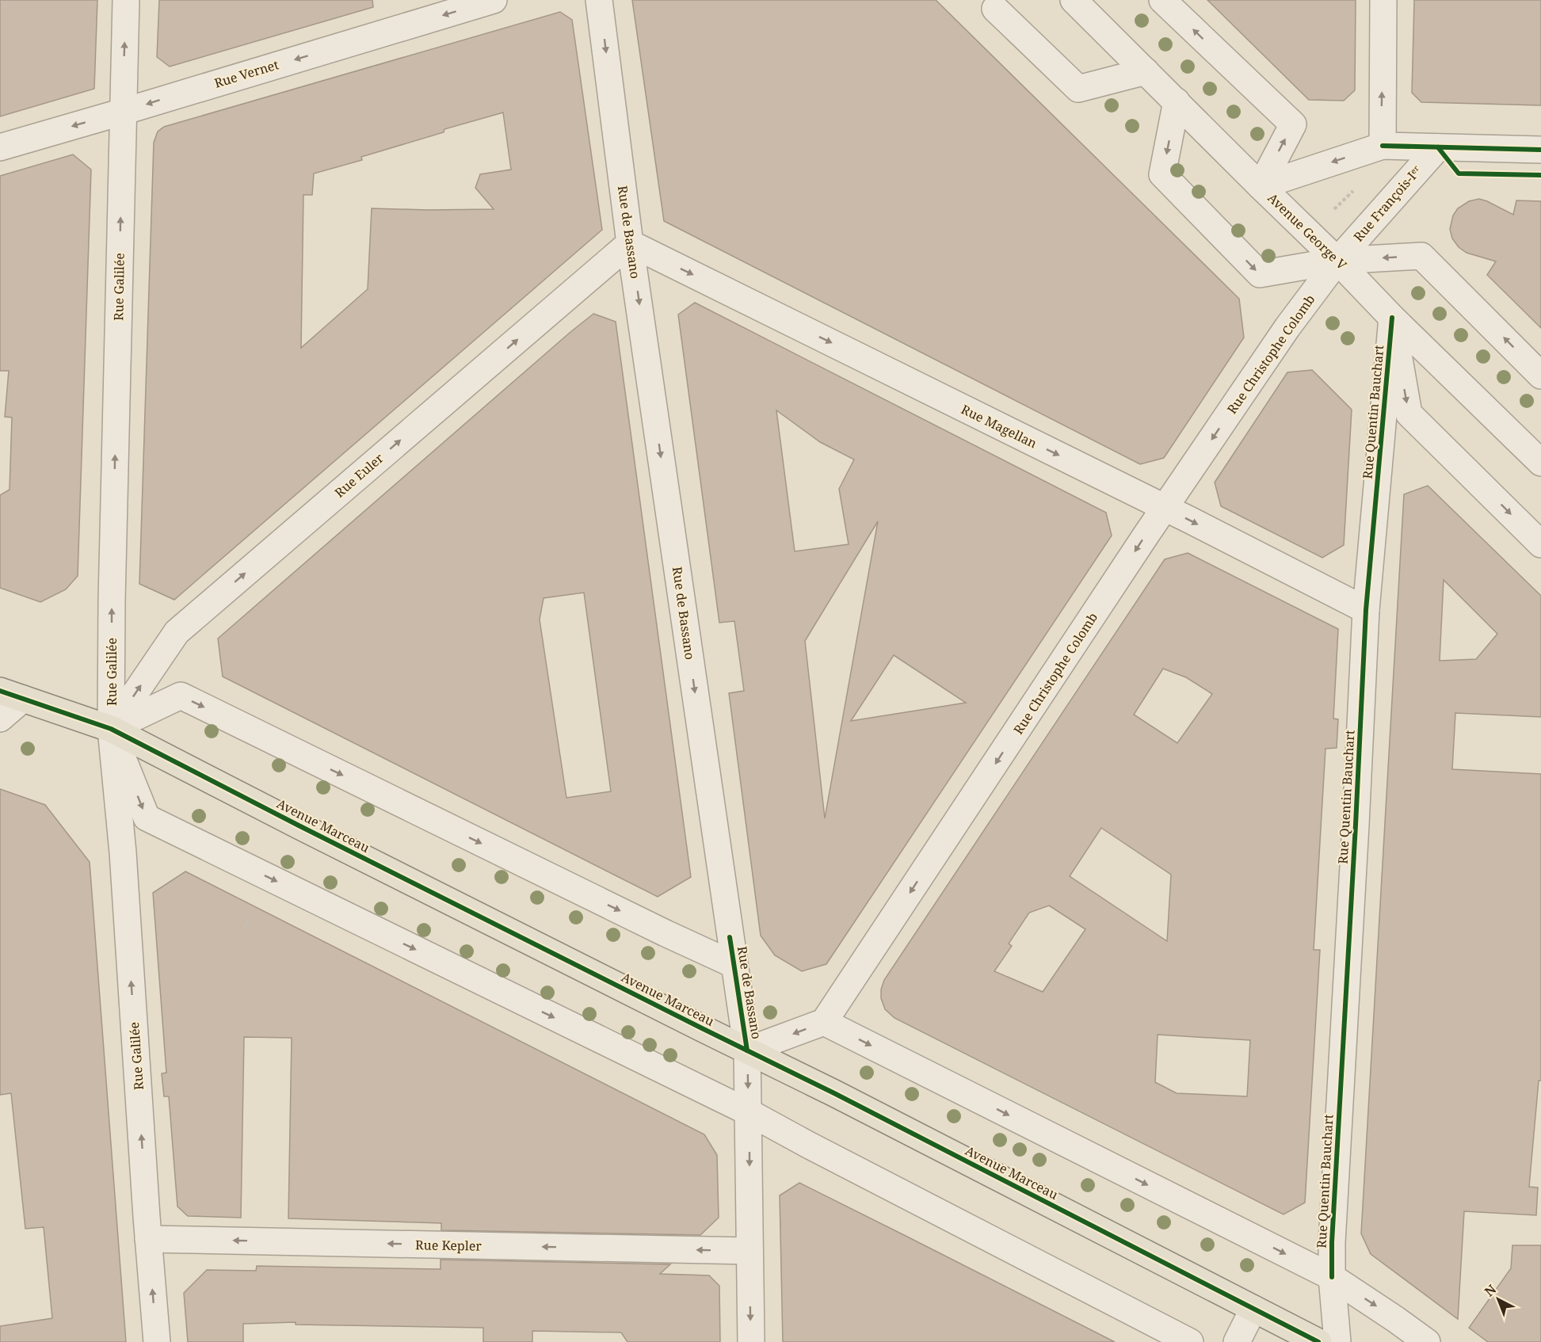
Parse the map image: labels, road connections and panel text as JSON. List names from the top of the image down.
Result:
{
  "streets": {
    "main road": ["Avenue Marceau"],
    "street": [
      "Rue Vernet",
      "Rue François-Iᵉʳ",
      "Avenue George V",
      "Rue de Bassano",
      "Rue Galilée",
      "Rue Christophe Colomb",
      "Rue Quentin Bauchart",
      "Rue Magellan",
      "Rue Euler",
      "Rue Kepler"
    ]
  },
  "crossings": [
    ["Rue Vernet", "Rue Galilée"],
    ["Rue François-Iᵉʳ", "Avenue George V"],
    ["Rue François-Iᵉʳ", "Rue Christophe Colomb"],
    ["Avenue George V", "Rue Christophe Colomb"],
    ["Avenue George V", "Rue Quentin Bauchart"],
    ["Rue de Bassano", "Rue Magellan"],
    ["Rue de Bassano", "Rue Euler"],
    ["Rue de Bassano", "Avenue Marceau"],
    ["Rue de Bassano", "Rue Kepler"],
    ["Rue Galilée", "Rue Euler"],
    ["Rue Galilée", "Avenue Marceau"],
    ["Rue Galilée", "Rue Kepler"],
    ["Rue Christophe Colomb", "Rue Magellan"],
    ["Rue Quentin Bauchart", "Rue Magellan"],
    ["Rue Magellan", "Rue Euler"],
    ["Rue Euler", "Avenue Marceau"]
  ],
  "one_way": [
    "Rue Vernet",
    "Rue de Bassano",
    "Rue Galilée",
    "Rue Christophe Colomb",
    "Rue Magellan",
    "Rue Euler",
    "Rue Kepler"
  ],
  "north": "top left"
}
